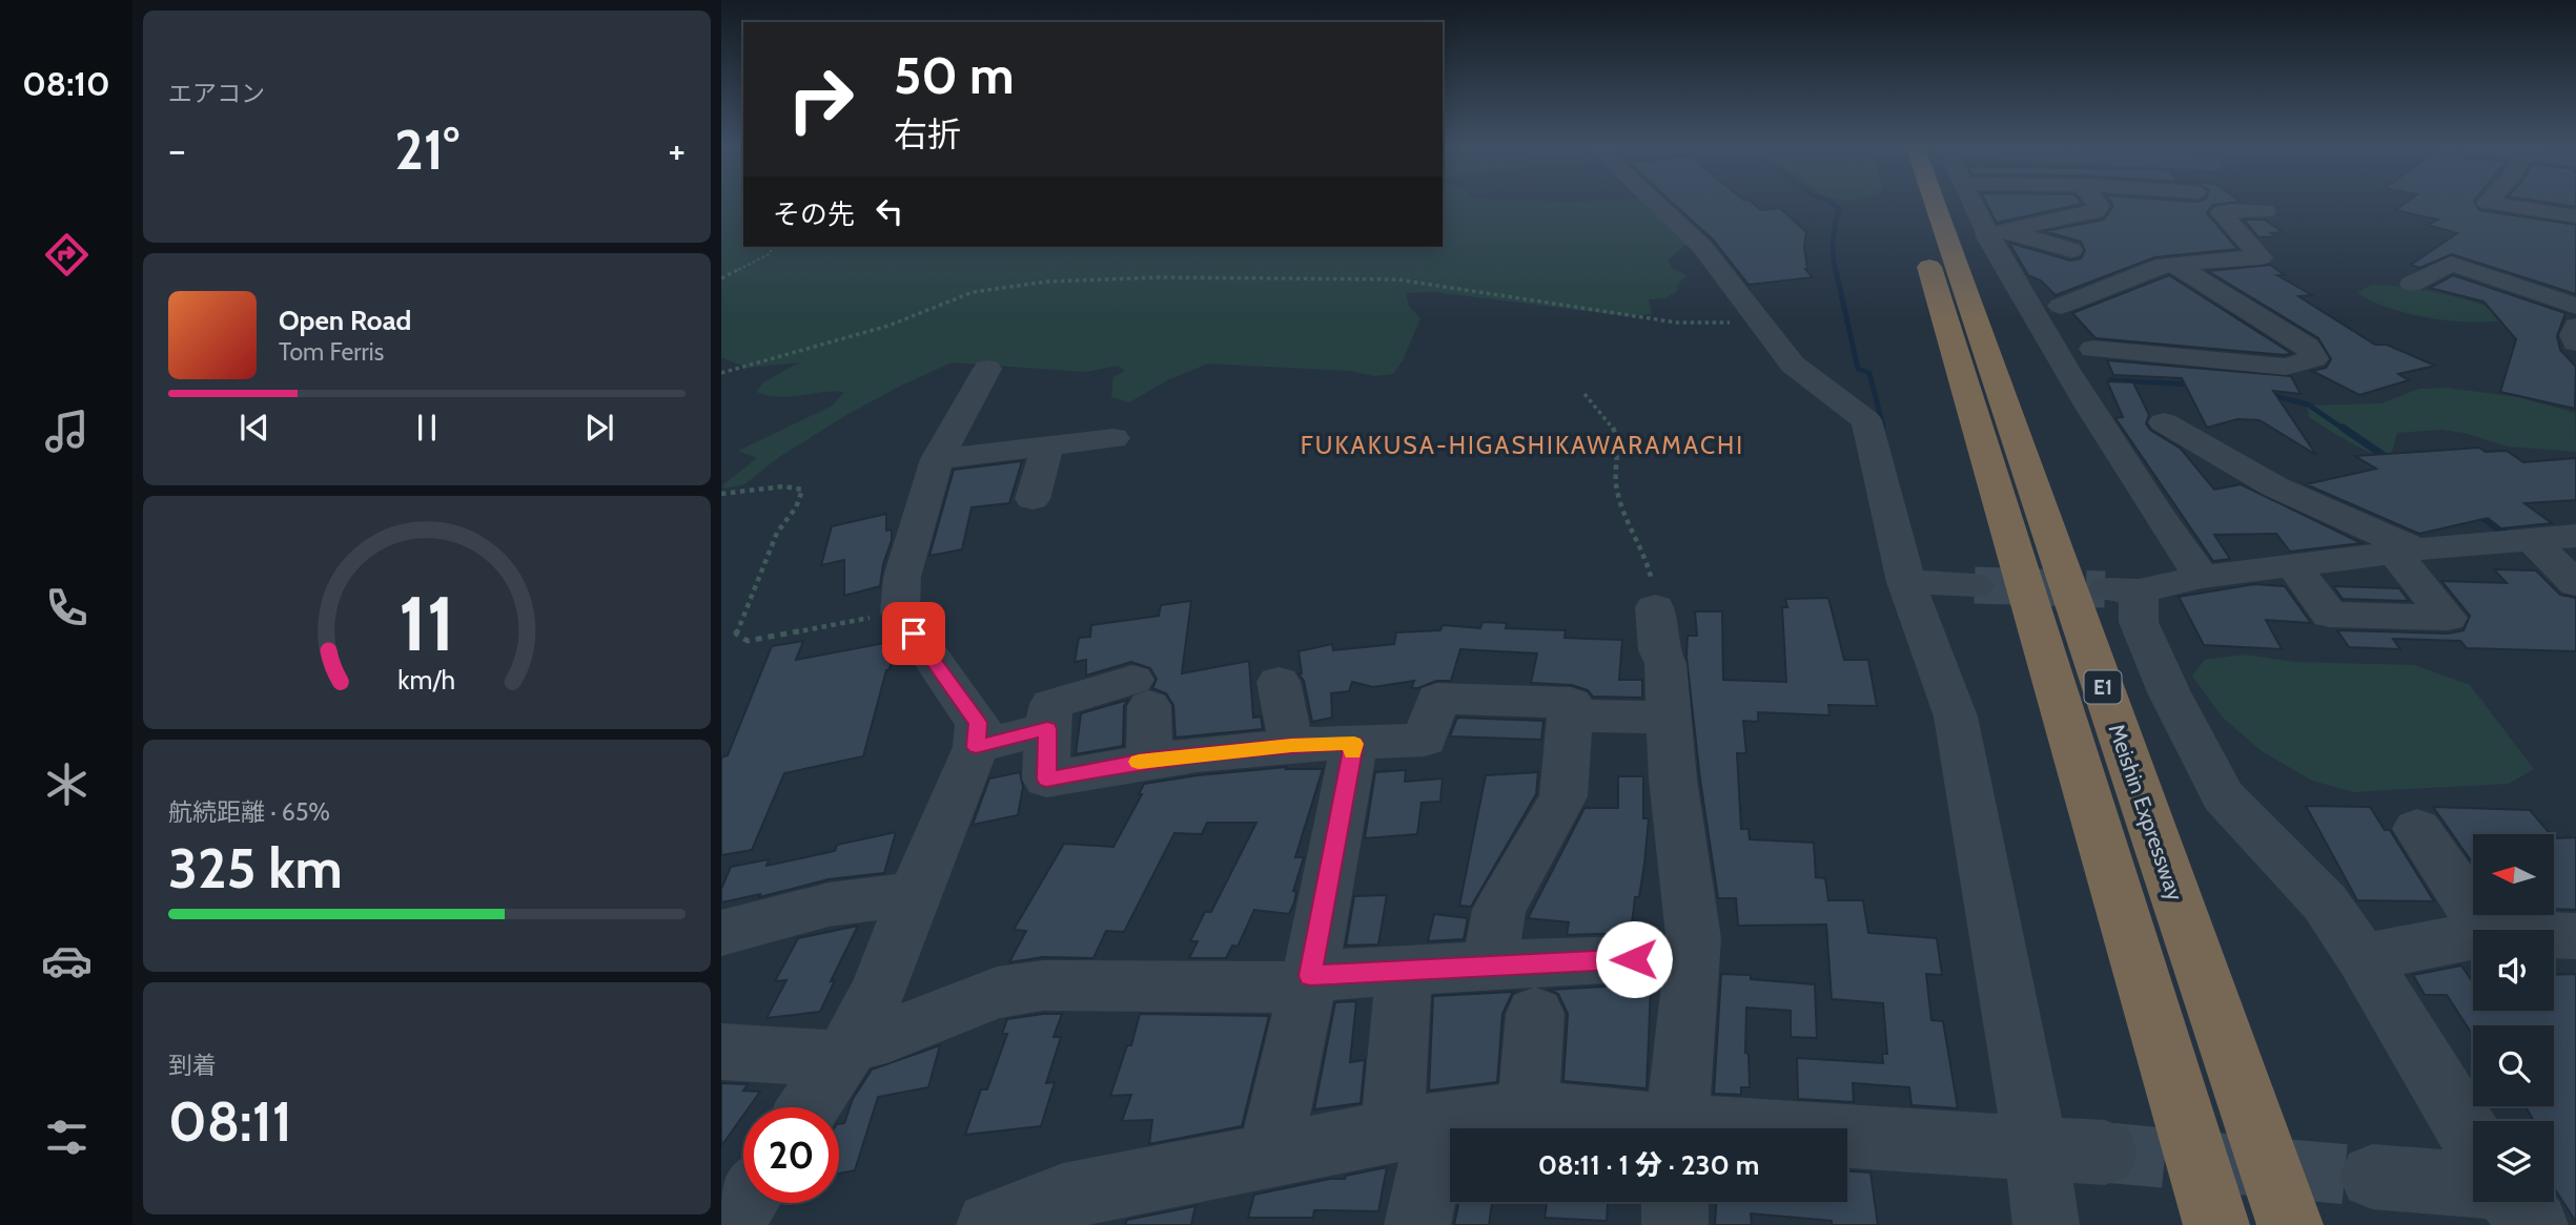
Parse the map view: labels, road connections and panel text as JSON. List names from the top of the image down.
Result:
{
  "streets": {
    "highway": ["E1", "Meishin Expressway"]
  },
  "districts": ["FUKAKUSA-HIGASHIKAWARAMACHI"],
  "north": "left",
  "page": {
    "tabs": "08:10",
    "tile": [
      "エアコン",
      ["航続距離 · 65%", "325 km"],
      ["到着", "08:11"]
    ],
    "turn": ["50 m", "右折"],
    "heat": ["−", "21°", "+"],
    "then": "その先",
    "song": ["Open Road", "Tom Ferris"],
    "limit": "20",
    "trip": "08:11 · 1 分 · 230 m",
    "gauge": ["11", "km/h"]
  }
}
